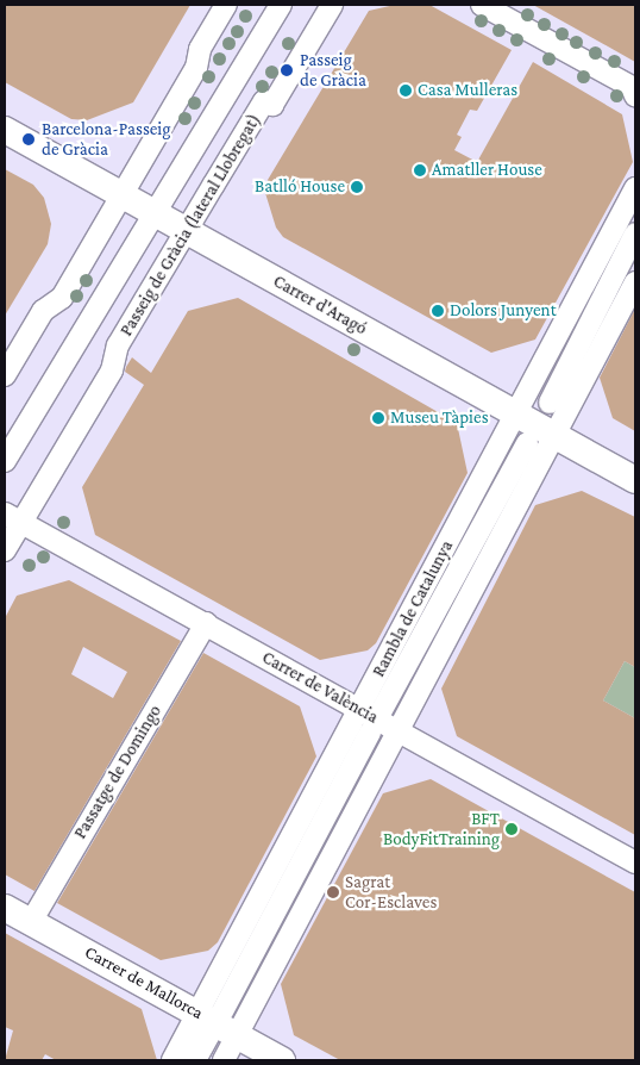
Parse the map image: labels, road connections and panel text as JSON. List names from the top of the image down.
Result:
{
  "streets": {
    "main road": ["Carrer d'Aragó", "Carrer de Mallorca"],
    "street": [
      "Passeig de Gràcia (lateral Llobregat)",
      "Rambla de Catalunya",
      "Carrer de València",
      "Passatge de Domingo"
    ]
  },
  "crossings": [
    ["Passeig de Gràcia (lateral Llobregat)", "Carrer d'Aragó"],
    ["Passeig de Gràcia (lateral Llobregat)", "Carrer de València"],
    ["Carrer d'Aragó", "Rambla de Catalunya"],
    ["Rambla de Catalunya", "Carrer de València"],
    ["Rambla de Catalunya", "Carrer de Mallorca"],
    ["Carrer de València", "Passatge de Domingo"],
    ["Passatge de Domingo", "Carrer de Mallorca"]
  ],
  "places": [
    "Passeig de Gràcia",
    "Casa Mulleras",
    "Barcelona-Passeig de Gràcia",
    "Amatller House",
    "Batlló House",
    "Dolors Junyent",
    "Museu Tàpies",
    "BFT BodyFitTraining",
    "Sagrat Cor-Esclaves"
  ]
}
